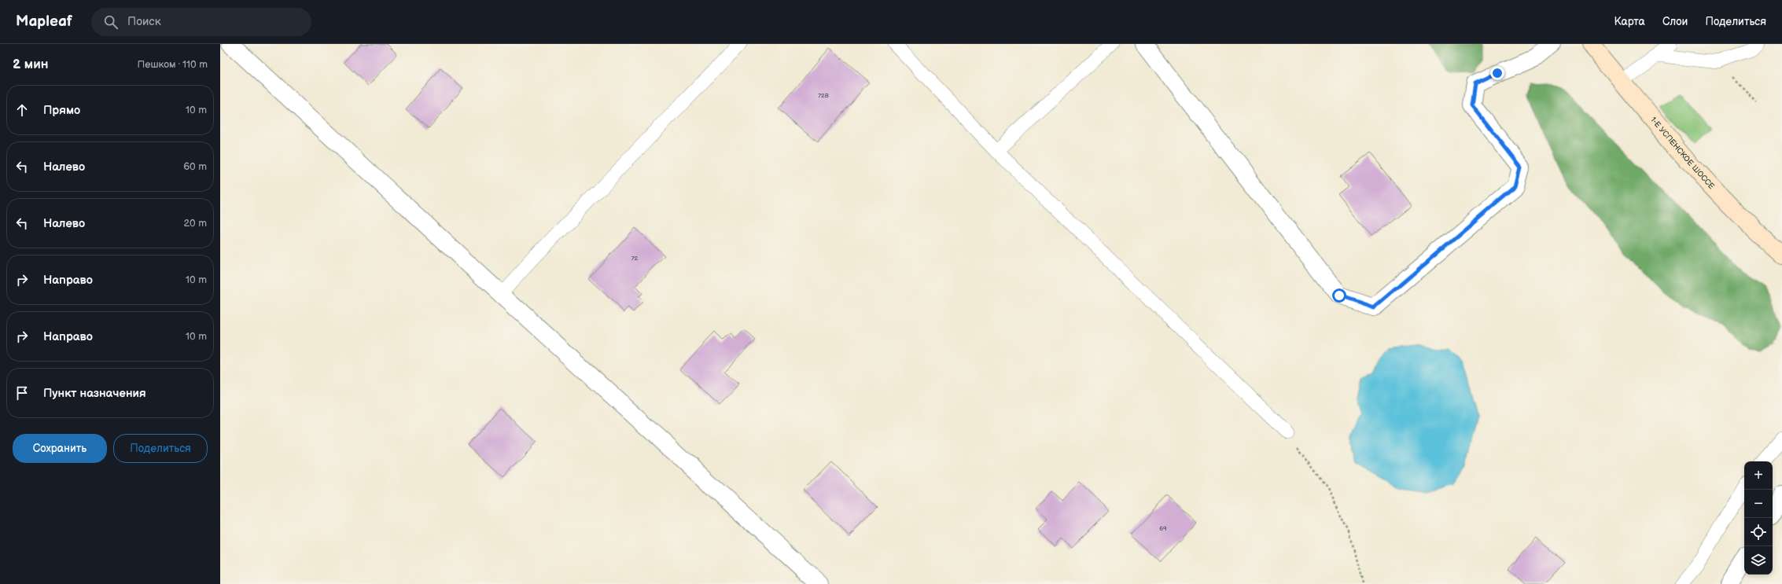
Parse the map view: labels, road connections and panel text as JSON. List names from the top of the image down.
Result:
{
  "streets": {
    "main road": ["1-Е УСПЕНСКОЕ ШОССЕ"]
  },
  "house_numbers": ["72В", "72", "69"],
  "page": {
    "header": "Mapleaf",
    "search": "Поиск",
    "nav": ["Карта", "Слои", "Поделиться"],
    "heading": ["2 мин", "Пешком · 110 m"],
    "list": [
      ["Прямо", "10 m"],
      ["Налево", "60 m"],
      ["Налево", "20 m"],
      ["Направо", "10 m"],
      ["Направо", "10 m"],
      "Пункт назначения"
    ],
    "buttons": ["Сохранить", "Поделиться"],
    "map_buttons": ["+", "−"]
  }
}
